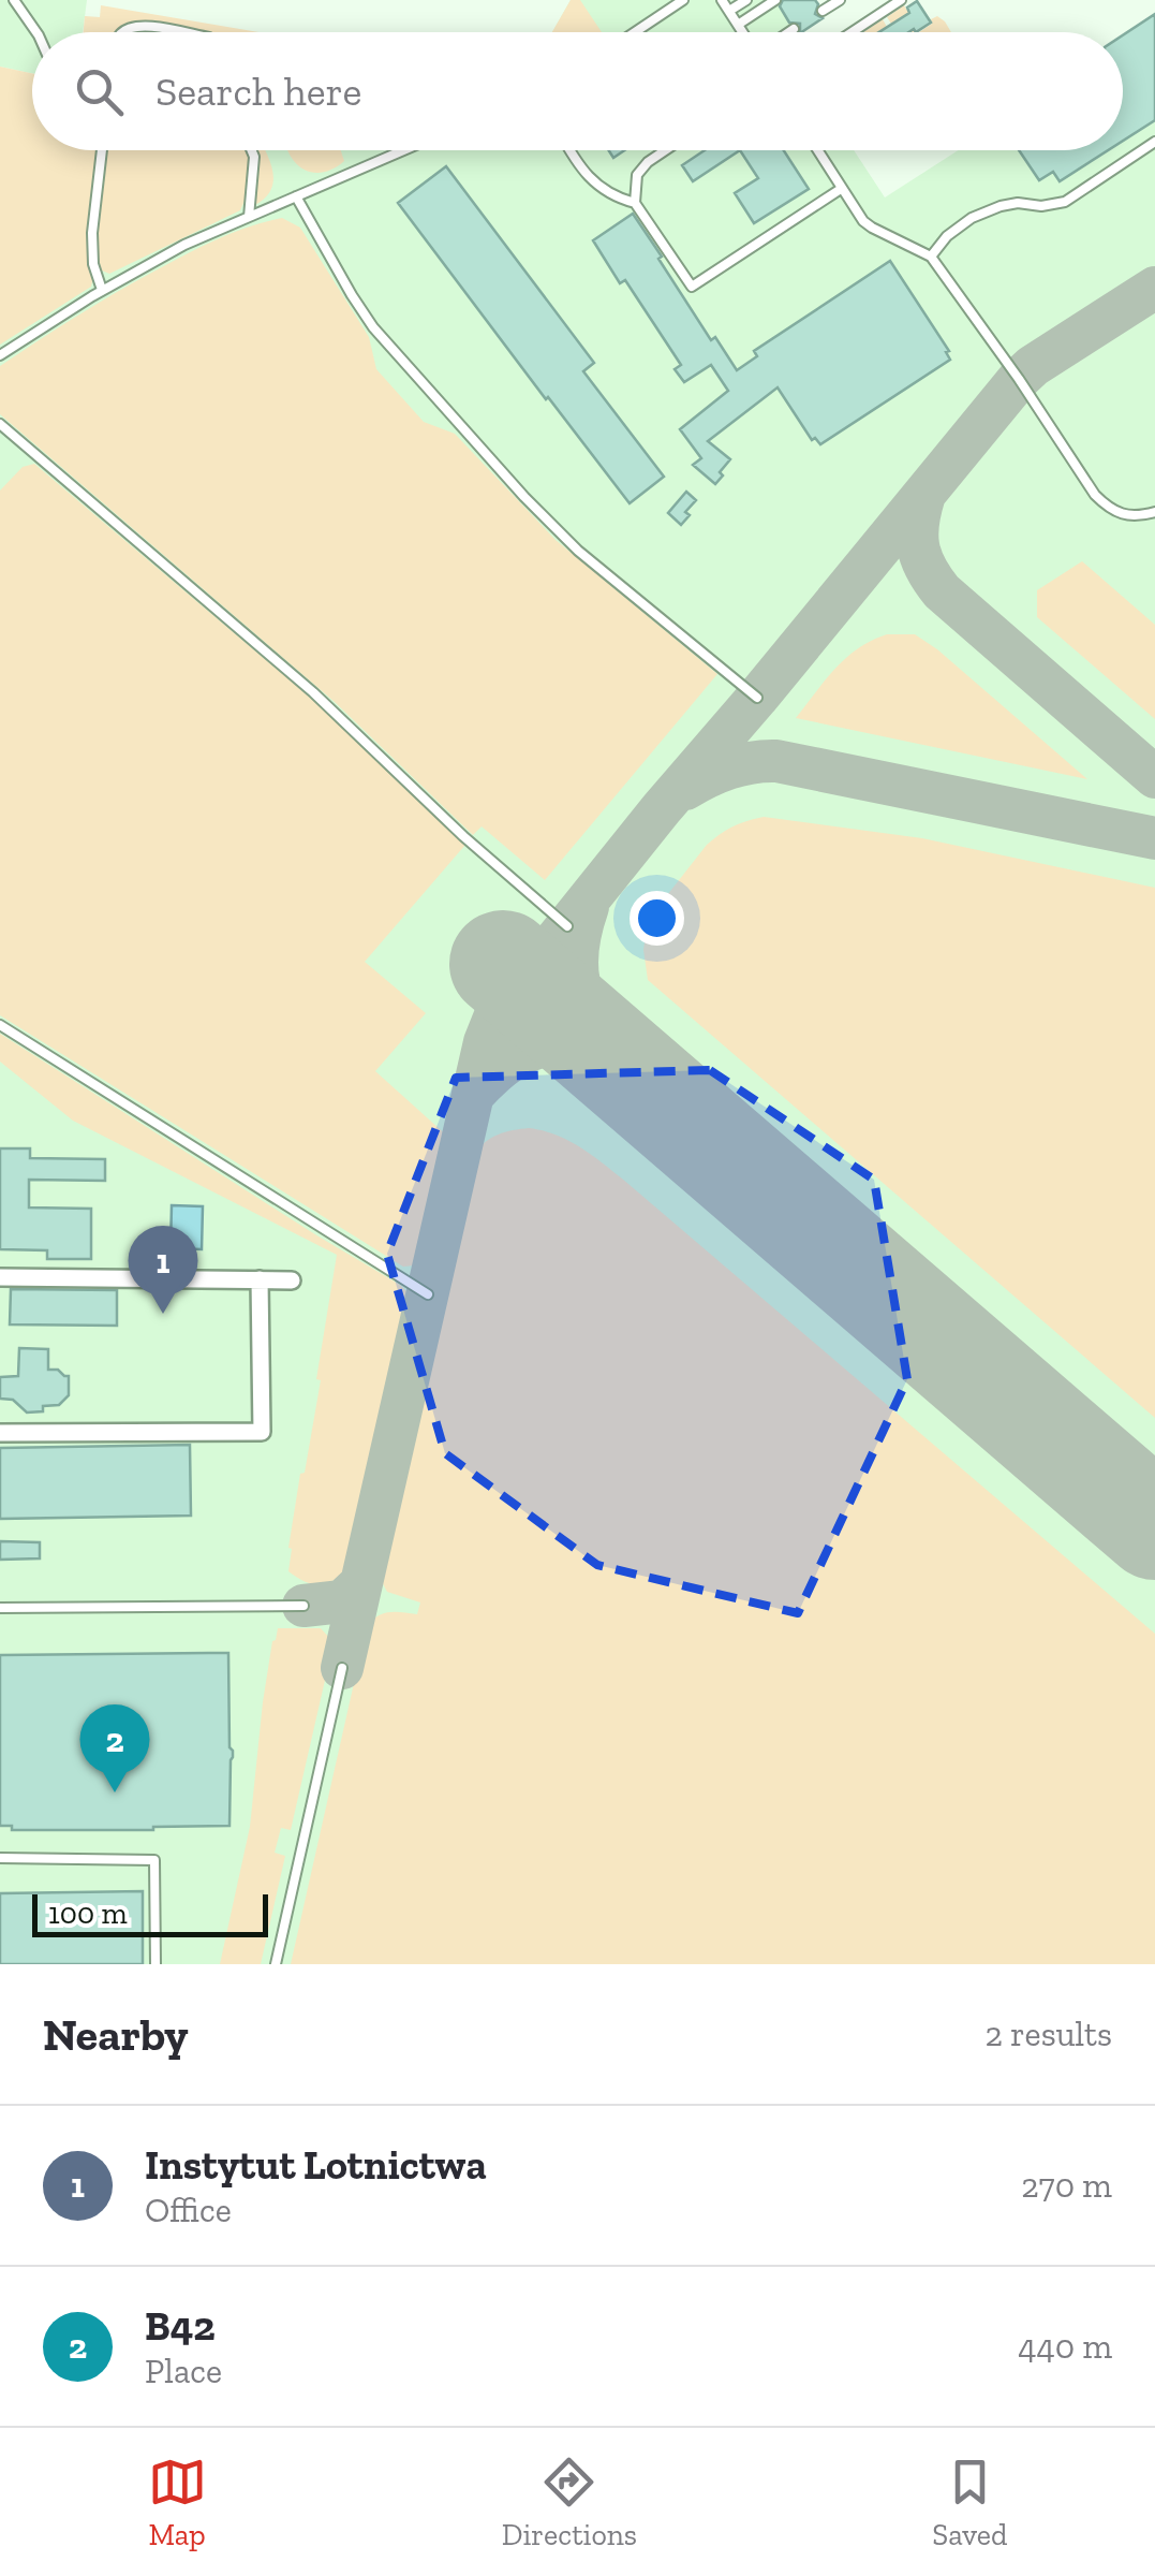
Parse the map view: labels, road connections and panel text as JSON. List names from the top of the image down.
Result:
{
  "scale_bar": "100 m",
  "page": {
    "search": "Search here",
    "pins": ["1", "2"],
    "scale": "100 m",
    "heading": ["Nearby", "2 results"],
    "list": [
      {
        "mark": "1",
        "name": "Instytut Lotnictwa",
        "note": "Office",
        "value": "270 m"
      },
      {
        "mark": "2",
        "name": "B42",
        "note": "Place",
        "value": "440 m"
      }
    ],
    "nav": ["Map", "Directions", "Saved"]
  }
}
